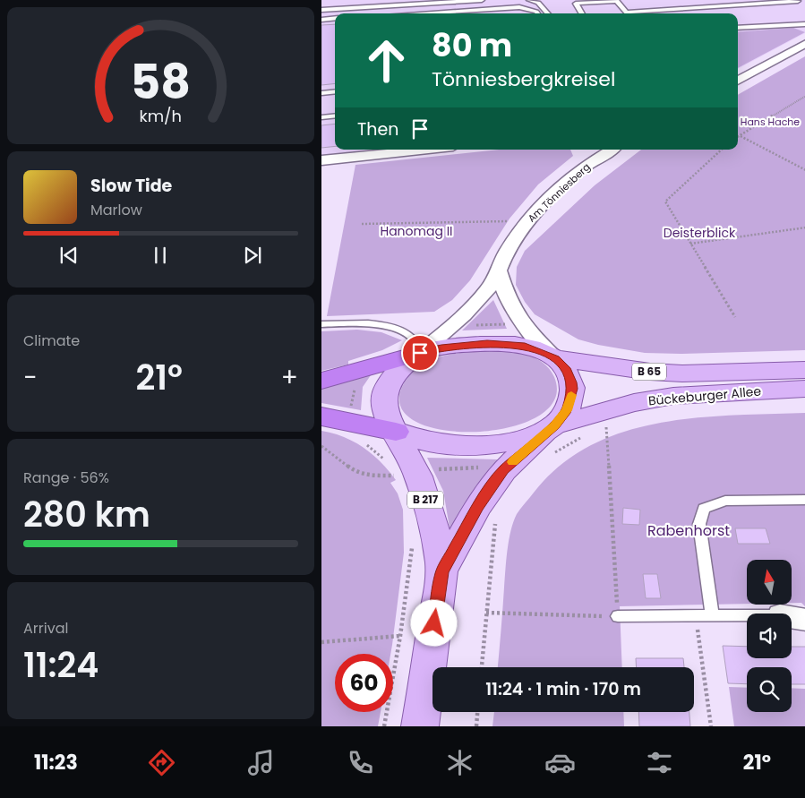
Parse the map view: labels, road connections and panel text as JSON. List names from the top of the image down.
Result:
{
  "streets": {
    "highway": ["B 65"],
    "main road": ["Bückeburger Allee", "B 217"],
    "street": ["Am Tönniesberg"]
  },
  "crossings": [
    ["Am Tönniesberg", "B 65"],
    ["B 65", "Bückeburger Allee"],
    ["B 65", "B 217"],
    ["Bückeburger Allee", "B 217"]
  ],
  "parks": [
    "Hans Hache",
    "Hanomag II",
    "Deisterblick",
    "Rabenhorst"
  ],
  "north": "top",
  "page": {
    "turn": ["80 m", "Tönniesbergkreisel"],
    "then": "Then",
    "song": ["Slow Tide", "Marlow"],
    "tile": [
      "Climate",
      ["Range · 56%", "280 km"],
      ["Arrival", "11:24"]
    ],
    "heat": ["−", "21°", "+"],
    "limit": "60",
    "trip": "11:24 · 1 min · 170 m",
    "tabs": ["11:23", "21°"],
    "gauge": ["58", "km/h"]
  }
}
